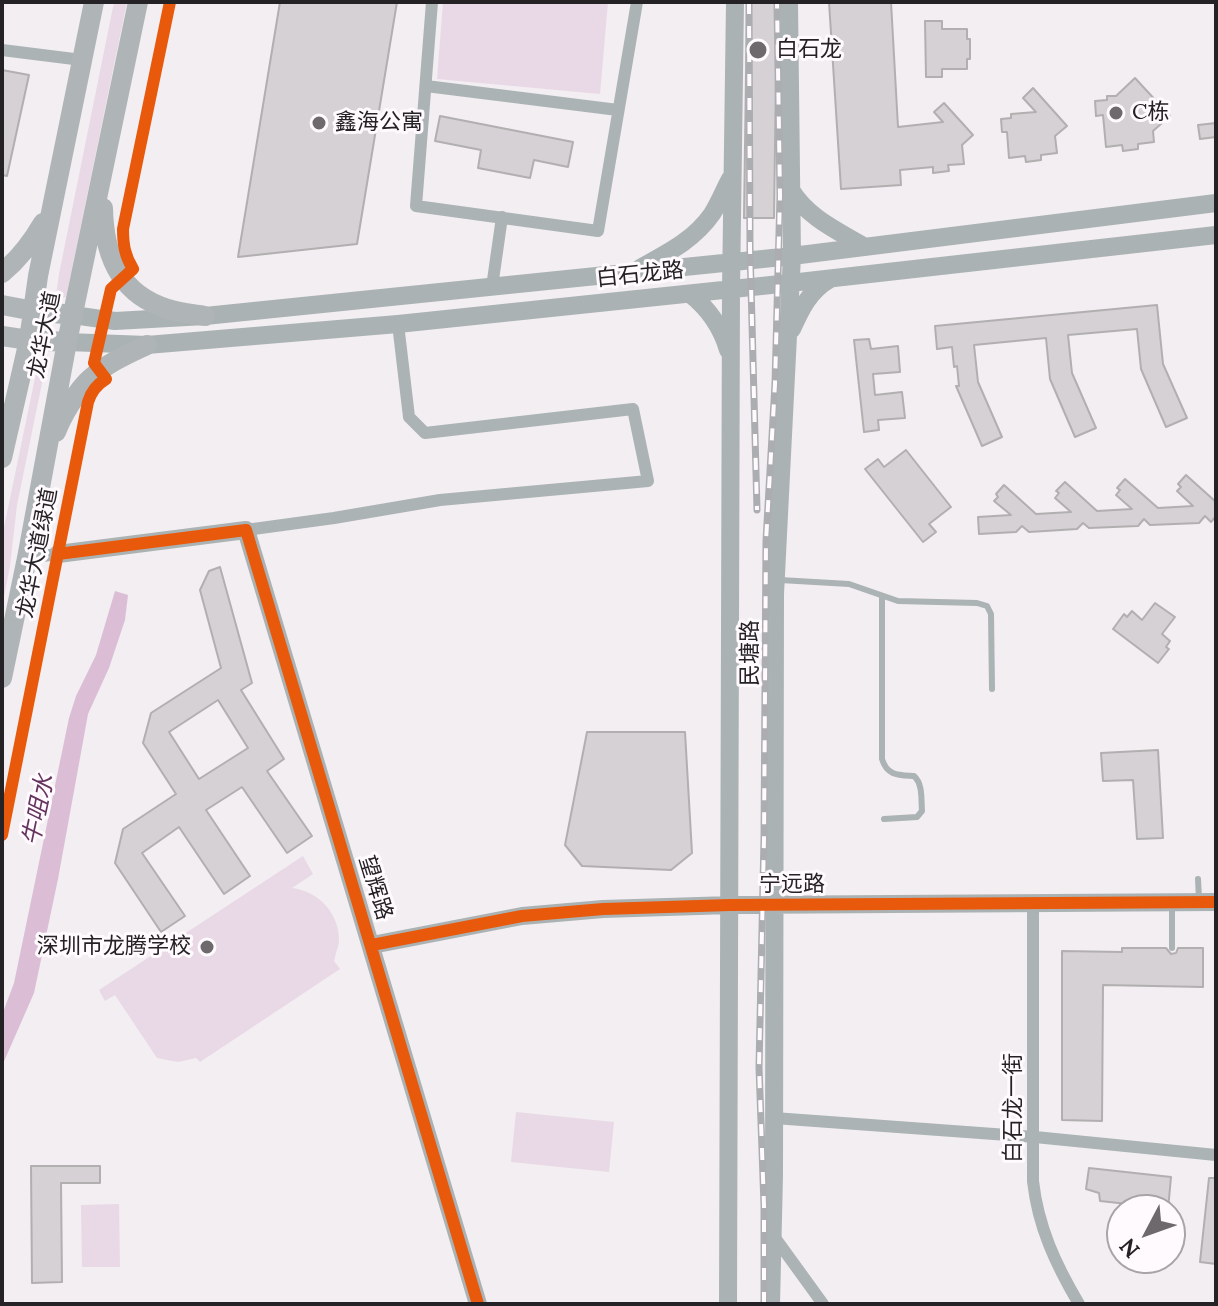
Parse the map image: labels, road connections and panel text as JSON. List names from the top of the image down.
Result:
{
  "streets": {
    "main road": [
      "白石龙路",
      "龙华大道",
      "民塘路",
      "宁远路",
      "望辉路"
    ],
    "street": ["白石龙一街"],
    "cycle path": ["龙华大道绿道"]
  },
  "crossings": [
    ["白石龙路", "龙华大道"],
    ["白石龙路", "民塘路"],
    ["民塘路", "宁远路"],
    ["宁远路", "望辉路"],
    ["宁远路", "白石龙一街"]
  ],
  "water": ["牛咀水"],
  "places": [
    "白石龙",
    "C栋",
    "鑫海公寓",
    "深圳市龙腾学校"
  ],
  "north": "bottom left"
}
